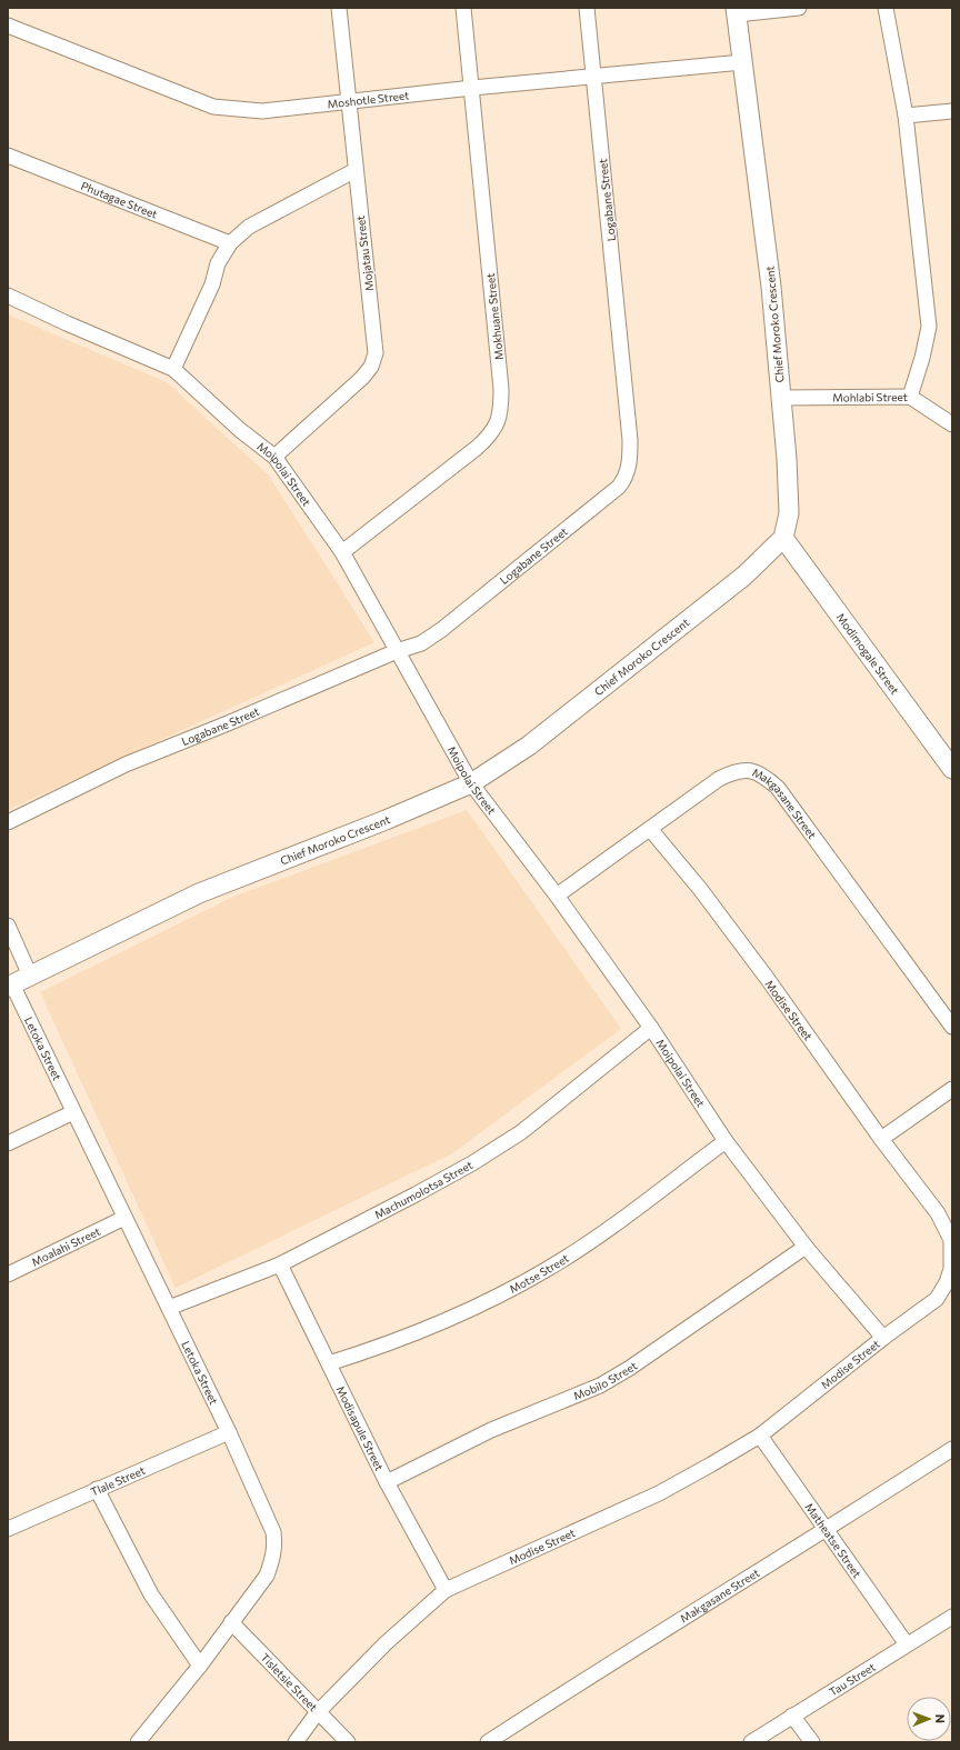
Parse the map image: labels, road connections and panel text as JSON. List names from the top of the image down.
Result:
{
  "streets": {
    "street": [
      "Moshotle Street",
      "Phutagae Street",
      "Logabane Street",
      "Mojatau Street",
      "Mokhuane Street",
      "Chief Moroko Crescent",
      "Mohlabi Street",
      "Moipolai Street",
      "Modimogale Street",
      "Makgasane Street",
      "Modise Street",
      "Letoka Street",
      "Machumolotsa Street",
      "Moalahi Street",
      "Motse Street",
      "Mobilo Street",
      "Modisapule Street",
      "Tlale Street",
      "Matheatse Street",
      "Tau Street",
      "Tisletsie Street"
    ]
  },
  "crossings": [
    ["Moshotle Street", "Logabane Street"],
    ["Moshotle Street", "Mojatau Street"],
    ["Moshotle Street", "Mokhuane Street"],
    ["Moshotle Street", "Chief Moroko Crescent"],
    ["Logabane Street", "Moipolai Street"],
    ["Mojatau Street", "Moipolai Street"],
    ["Mokhuane Street", "Moipolai Street"],
    ["Chief Moroko Crescent", "Mohlabi Street"],
    ["Chief Moroko Crescent", "Moipolai Street"],
    ["Chief Moroko Crescent", "Modimogale Street"],
    ["Chief Moroko Crescent", "Letoka Street"],
    ["Moipolai Street", "Makgasane Street"],
    ["Moipolai Street", "Modise Street"],
    ["Moipolai Street", "Machumolotsa Street"],
    ["Moipolai Street", "Motse Street"],
    ["Moipolai Street", "Mobilo Street"],
    ["Makgasane Street", "Modise Street"],
    ["Makgasane Street", "Matheatse Street"],
    ["Modise Street", "Modisapule Street"],
    ["Modise Street", "Matheatse Street"],
    ["Modise Street", "Tisletsie Street"],
    ["Letoka Street", "Machumolotsa Street"],
    ["Letoka Street", "Moalahi Street"],
    ["Letoka Street", "Tlale Street"],
    ["Letoka Street", "Tisletsie Street"],
    ["Machumolotsa Street", "Modisapule Street"],
    ["Motse Street", "Modisapule Street"],
    ["Mobilo Street", "Modisapule Street"],
    ["Matheatse Street", "Tau Street"]
  ],
  "north": "right"
}
